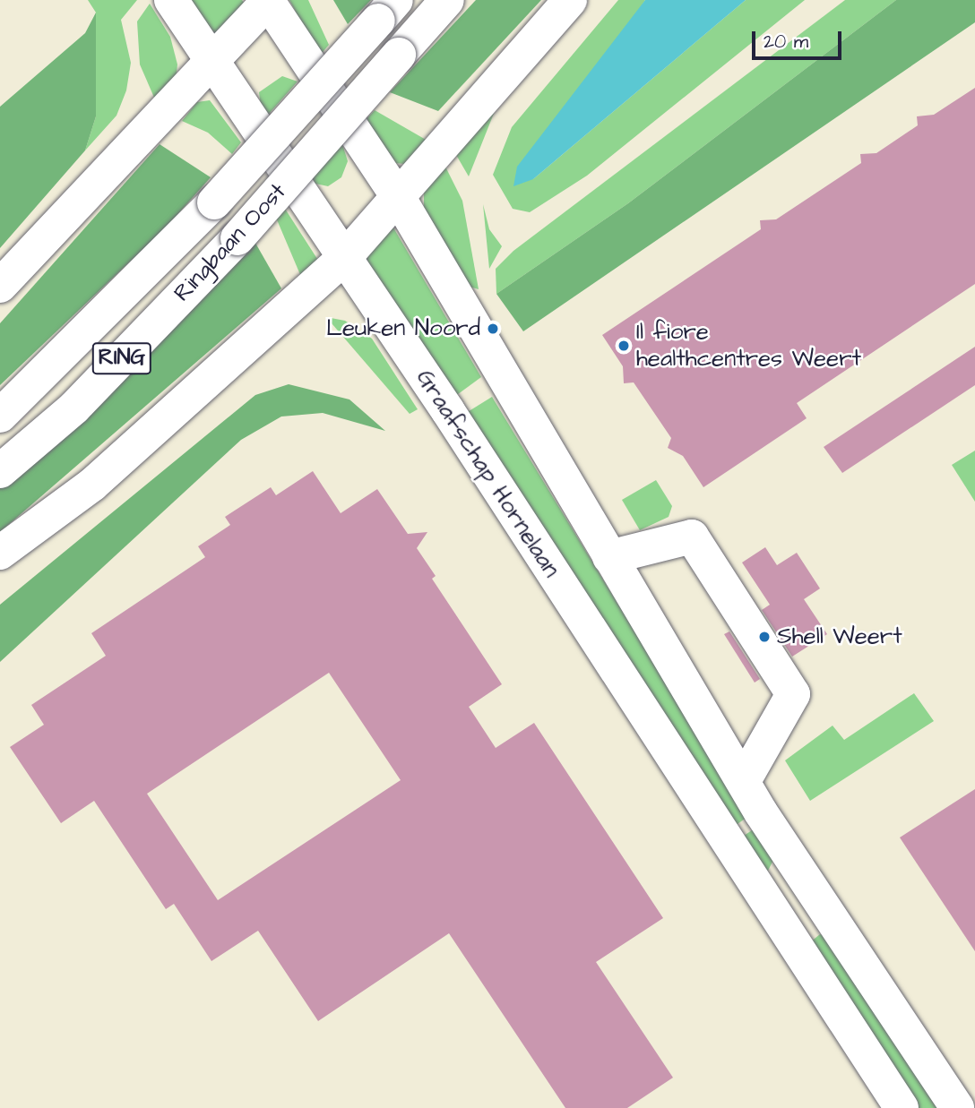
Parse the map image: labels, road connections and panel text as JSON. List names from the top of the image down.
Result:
{
  "streets": {
    "street": ["Ringbaan Oost", "RING", "Graafschap Hornelaan"]
  },
  "places": ["Leuken Noord", "Il fiore healthcentres Weert", "Shell Weert"],
  "scale_bar": "20 m"
}
